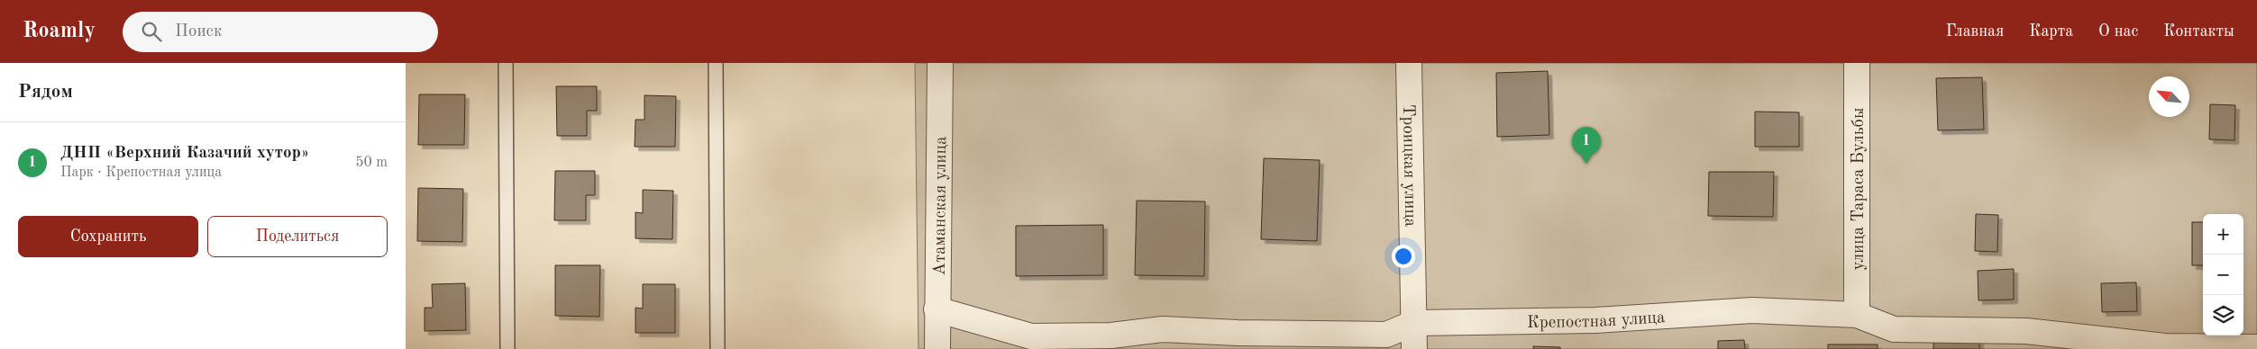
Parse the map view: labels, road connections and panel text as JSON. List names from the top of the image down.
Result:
{
  "streets": {
    "street": [
      "Троицкая улица",
      "улица Тараса Бульбы",
      "Атаманская улица",
      "Крепостная улица"
    ]
  },
  "crossings": [
    ["Троицкая улица", "Крепостная улица"],
    ["улица Тараса Бульбы", "Крепостная улица"],
    ["Атаманская улица", "Крепостная улица"]
  ],
  "north": "top left",
  "page": {
    "header": "Roamly",
    "search": "Поиск",
    "nav": [
      "Главная",
      "Карта",
      "О нас",
      "Контакты"
    ],
    "heading": "Рядом",
    "list": [
      {
        "mark": "1",
        "name": "ДНП «Верхний Казачий хутор»",
        "note": "Парк · Крепостная улица",
        "value": "50 m"
      }
    ],
    "pins": "1",
    "buttons": ["Сохранить", "Поделиться"],
    "map_buttons": ["+", "−"]
  }
}
